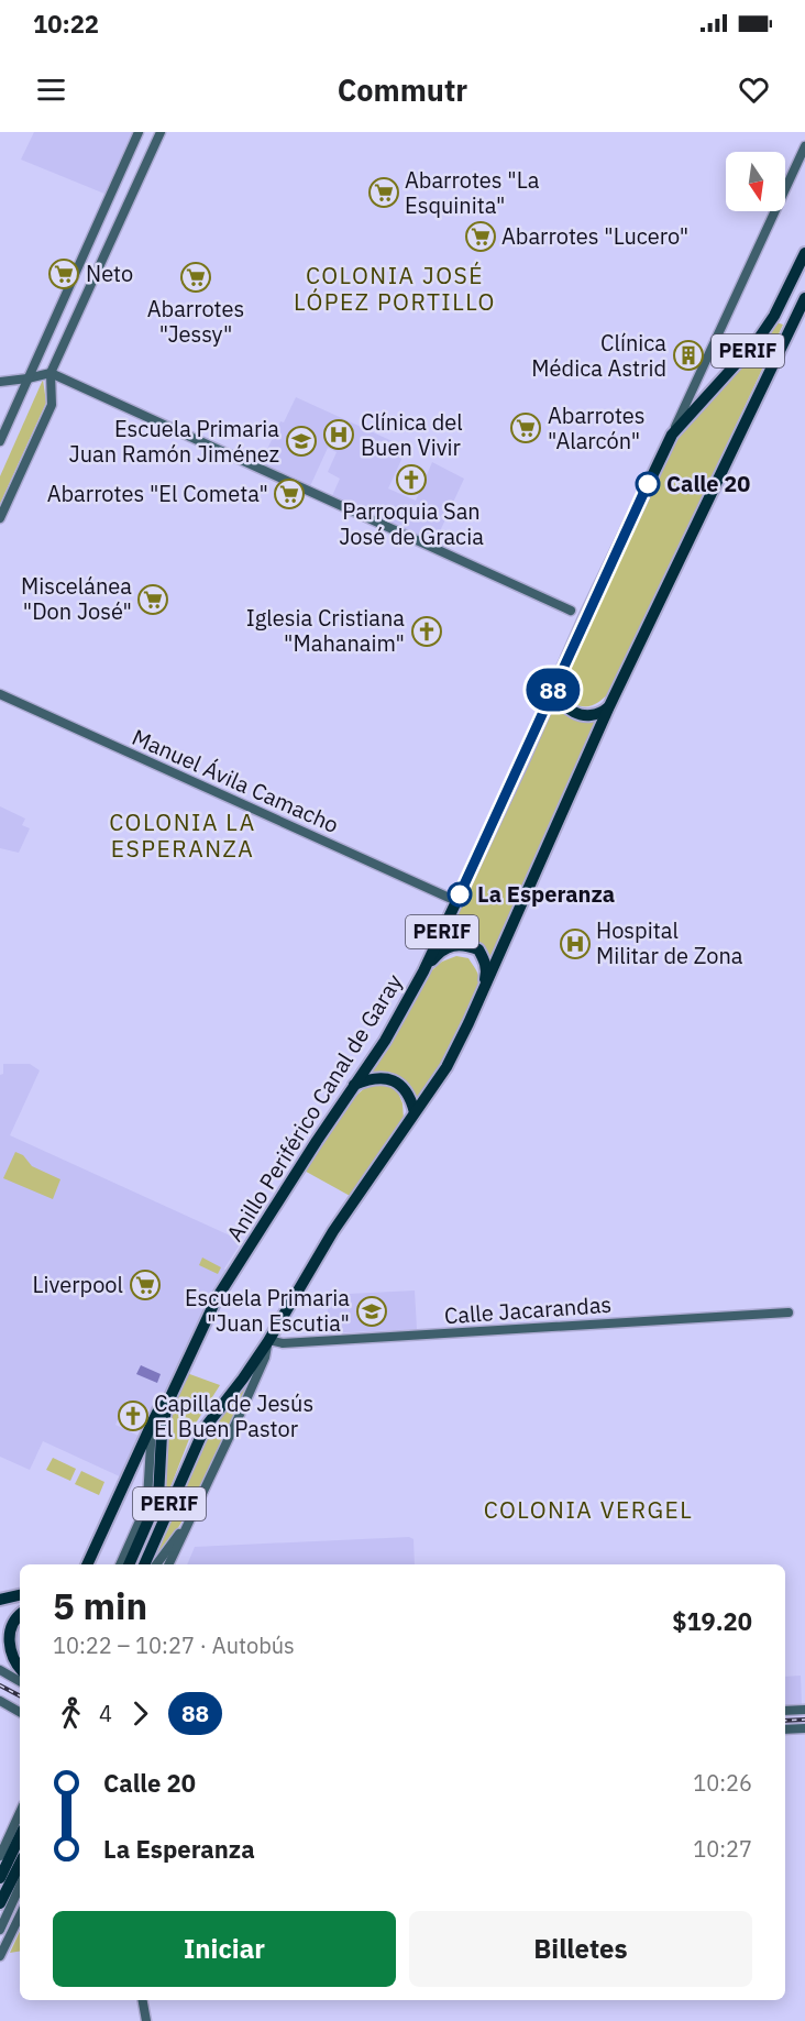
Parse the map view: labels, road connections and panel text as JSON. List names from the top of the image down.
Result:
{
  "streets": {
    "highway": ["PERIF", "Anillo Periférico Canal de Garay"],
    "street": ["Manuel Ávila Camacho", "Calle Jacarandas"]
  },
  "crossings": [
    ["PERIF", "Anillo Periférico Canal de Garay"],
    ["PERIF", "Calle Jacarandas"],
    ["Manuel Ávila Camacho", "Anillo Periférico Canal de Garay"]
  ],
  "districts": ["COLONIA JOSÉ LÓPEZ PORTILLO", "COLONIA LA ESPERANZA", "COLONIA VERGEL"],
  "places": {
    "supermarket": [
      "Abarrotes \"La Esquinita\"",
      "Abarrotes \"Lucero\"",
      "Neto",
      "Abarrotes \"Jessy\"",
      "Abarrotes \"Alarcón\"",
      "Abarrotes \"El Cometa\"",
      "Miscelánea \"Don José\"",
      "Liverpool"
    ],
    "building": ["Clínica Médica Astrid"],
    "hospital": ["Clínica del Buen Vivir", "Hospital Militar de Zona"],
    "school or university": ["Escuela Primaria Juan Ramón Jiménez", "Escuela Primaria \"Juan Escutia\""],
    "church": ["Parroquia San José de Gracia", "Iglesia Cristiana \"Mahanaim\"", "Capilla de Jesús El Buen Pastor"],
    "other": ["Calle 20", "La Esperanza"]
  },
  "lines": ["bus line 88"],
  "north": "bottom",
  "page": {
    "status": "10:22",
    "header": "Commutr",
    "on_map": "88",
    "heading": ["5 min", "10:22 – 10:27 · Autobús", "$19.20"],
    "legs": ["4", "88"],
    "list": [
      {
        "name": "Calle 20",
        "value": "10:26"
      },
      {
        "name": "La Esperanza",
        "value": "10:27"
      }
    ],
    "buttons": ["Iniciar", "Billetes"]
  }
}
